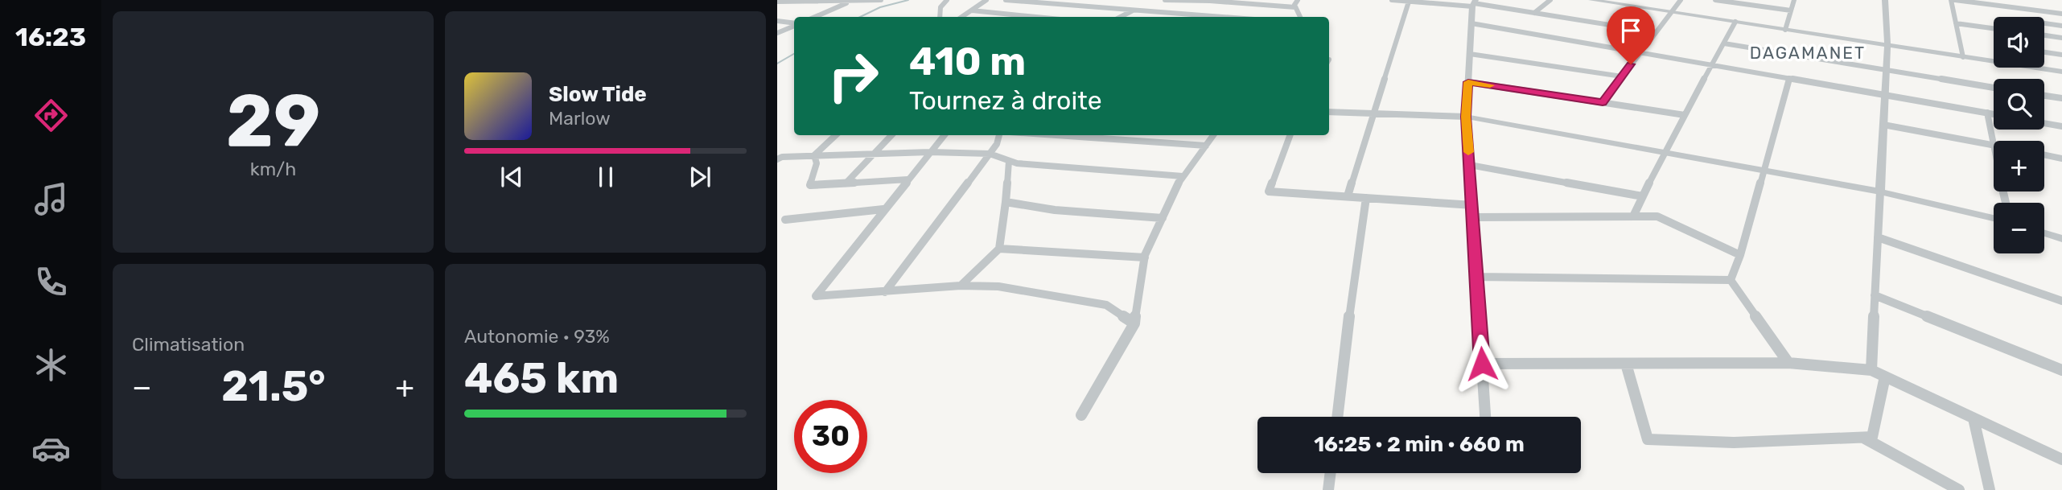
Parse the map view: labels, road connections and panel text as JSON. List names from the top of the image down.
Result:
{
  "districts": ["DAGAMANET"],
  "page": {
    "tabs": "16:23",
    "tile": [
      ["29", "km/h"],
      "Climatisation",
      ["Autonomie · 93%", "465 km"]
    ],
    "map_buttons": ["+", "−"],
    "turn": ["410 m", "Tournez à droite"],
    "song": ["Slow Tide", "Marlow"],
    "heat": ["−", "21.5°", "+"],
    "limit": "30",
    "trip": "16:25 · 2 min · 660 m"
  }
}
